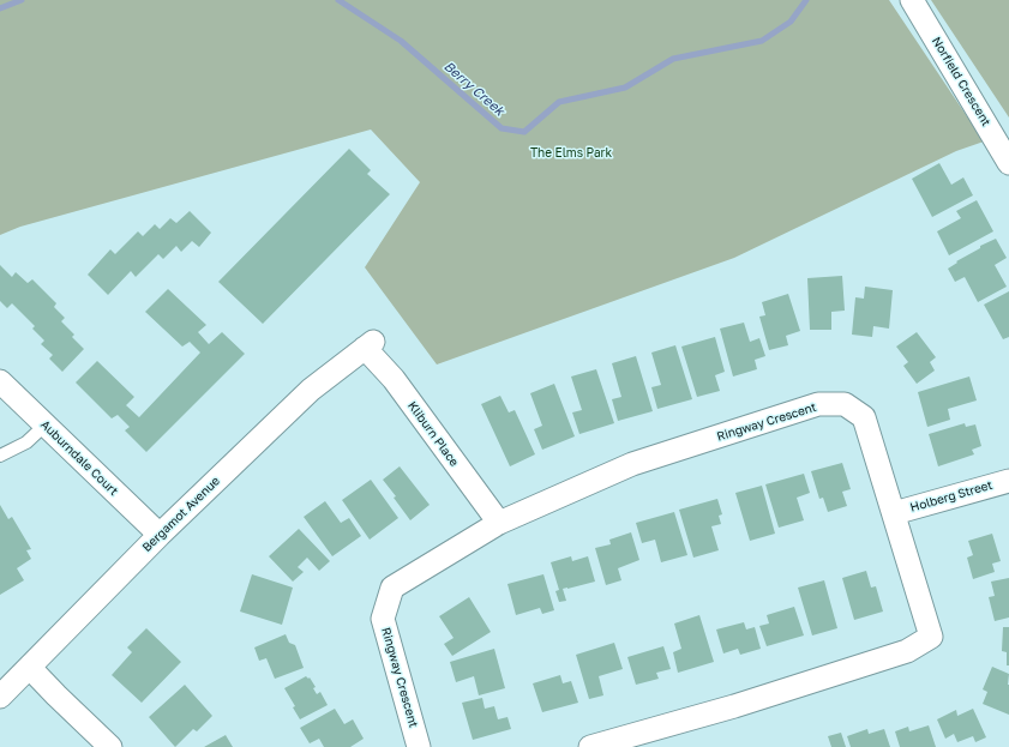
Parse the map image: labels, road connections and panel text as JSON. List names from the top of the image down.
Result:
{
  "streets": {
    "street": [
      "Norfield Crescent",
      "Ringway Crescent",
      "Kliburn Place",
      "Auburndale Court",
      "Holberg Street",
      "Bergamot Avenue"
    ]
  },
  "crossings": [
    ["Ringway Crescent", "Kliburn Place"],
    ["Ringway Crescent", "Holberg Street"],
    ["Kliburn Place", "Bergamot Avenue"],
    ["Auburndale Court", "Bergamot Avenue"]
  ],
  "water": ["Berry Creek"],
  "parks": ["The Elms Park"]
}
